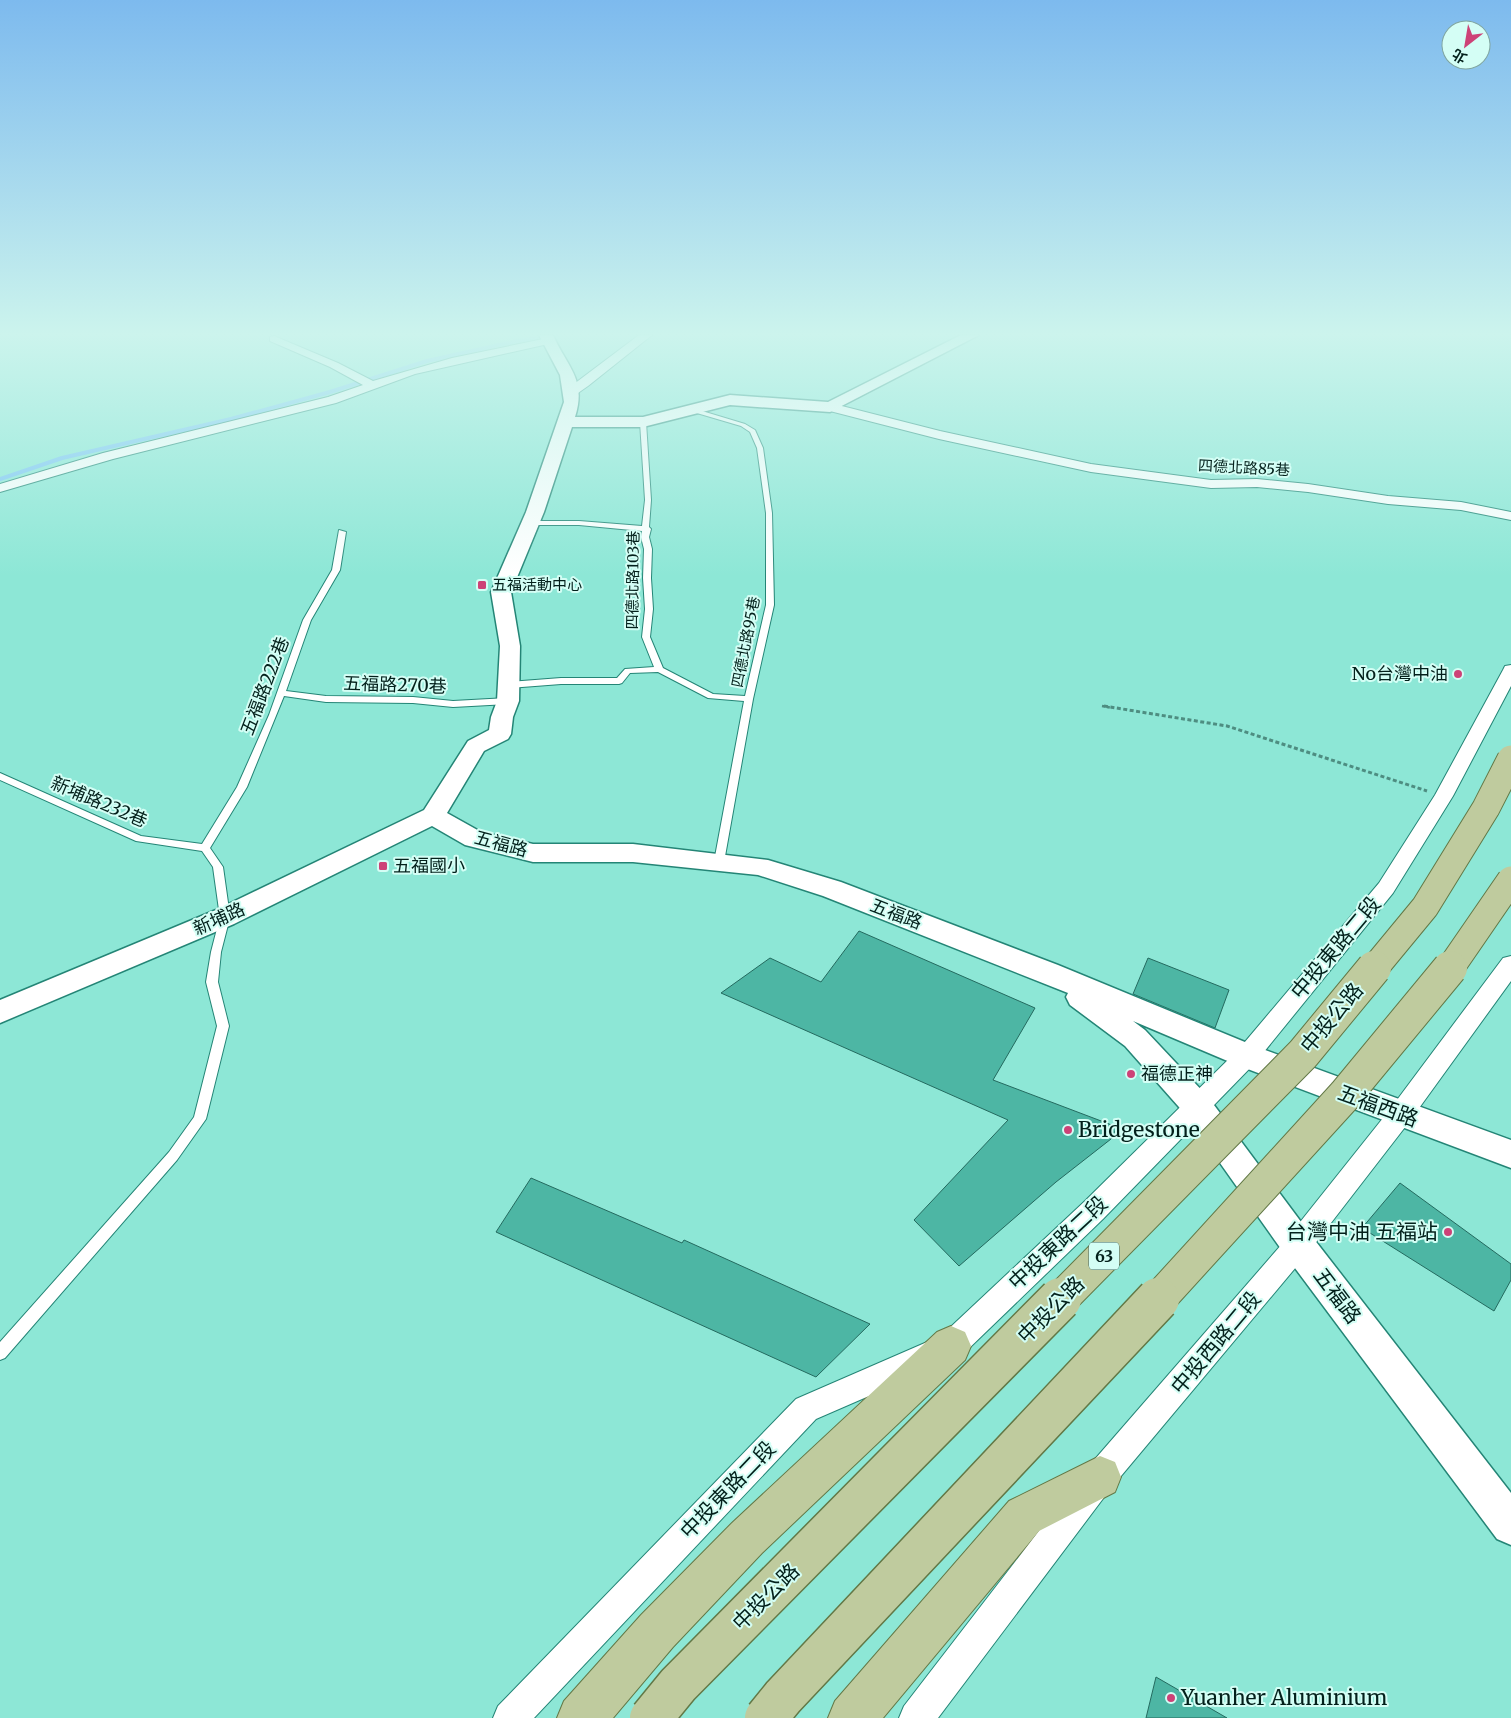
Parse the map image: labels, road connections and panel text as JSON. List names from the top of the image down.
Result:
{
  "streets": {
    "main road": ["中投公路", "63"],
    "street": [
      "四德北路85巷",
      "五福路",
      "新埔路",
      "中投東路二段",
      "五福西路",
      "中投西路二段"
    ],
    "lane": [
      "四德北路103巷",
      "四德北路95巷",
      "五福路270巷",
      "五福路222巷",
      "新埔路232巷"
    ]
  },
  "crossings": [
    ["四德北路103巷", "五福路270巷"],
    ["四德北路95巷", "五福路"],
    ["五福路270巷", "五福路222巷"],
    ["五福路222巷", "新埔路232巷"],
    ["五福路", "新埔路"],
    ["五福路", "中投東路二段"],
    ["五福路", "五福西路"],
    ["五福路", "中投西路二段"],
    ["中投東路二段", "五福西路"],
    ["五福西路", "中投西路二段"]
  ],
  "places": {
    "transit": ["五福活動中心", "五福國小"],
    "other": [
      "No台灣中油",
      "福德正神",
      "Bridgestone",
      "台灣中油 五福站",
      "Yuanher Aluminium"
    ]
  },
  "north": "bottom left"
}
